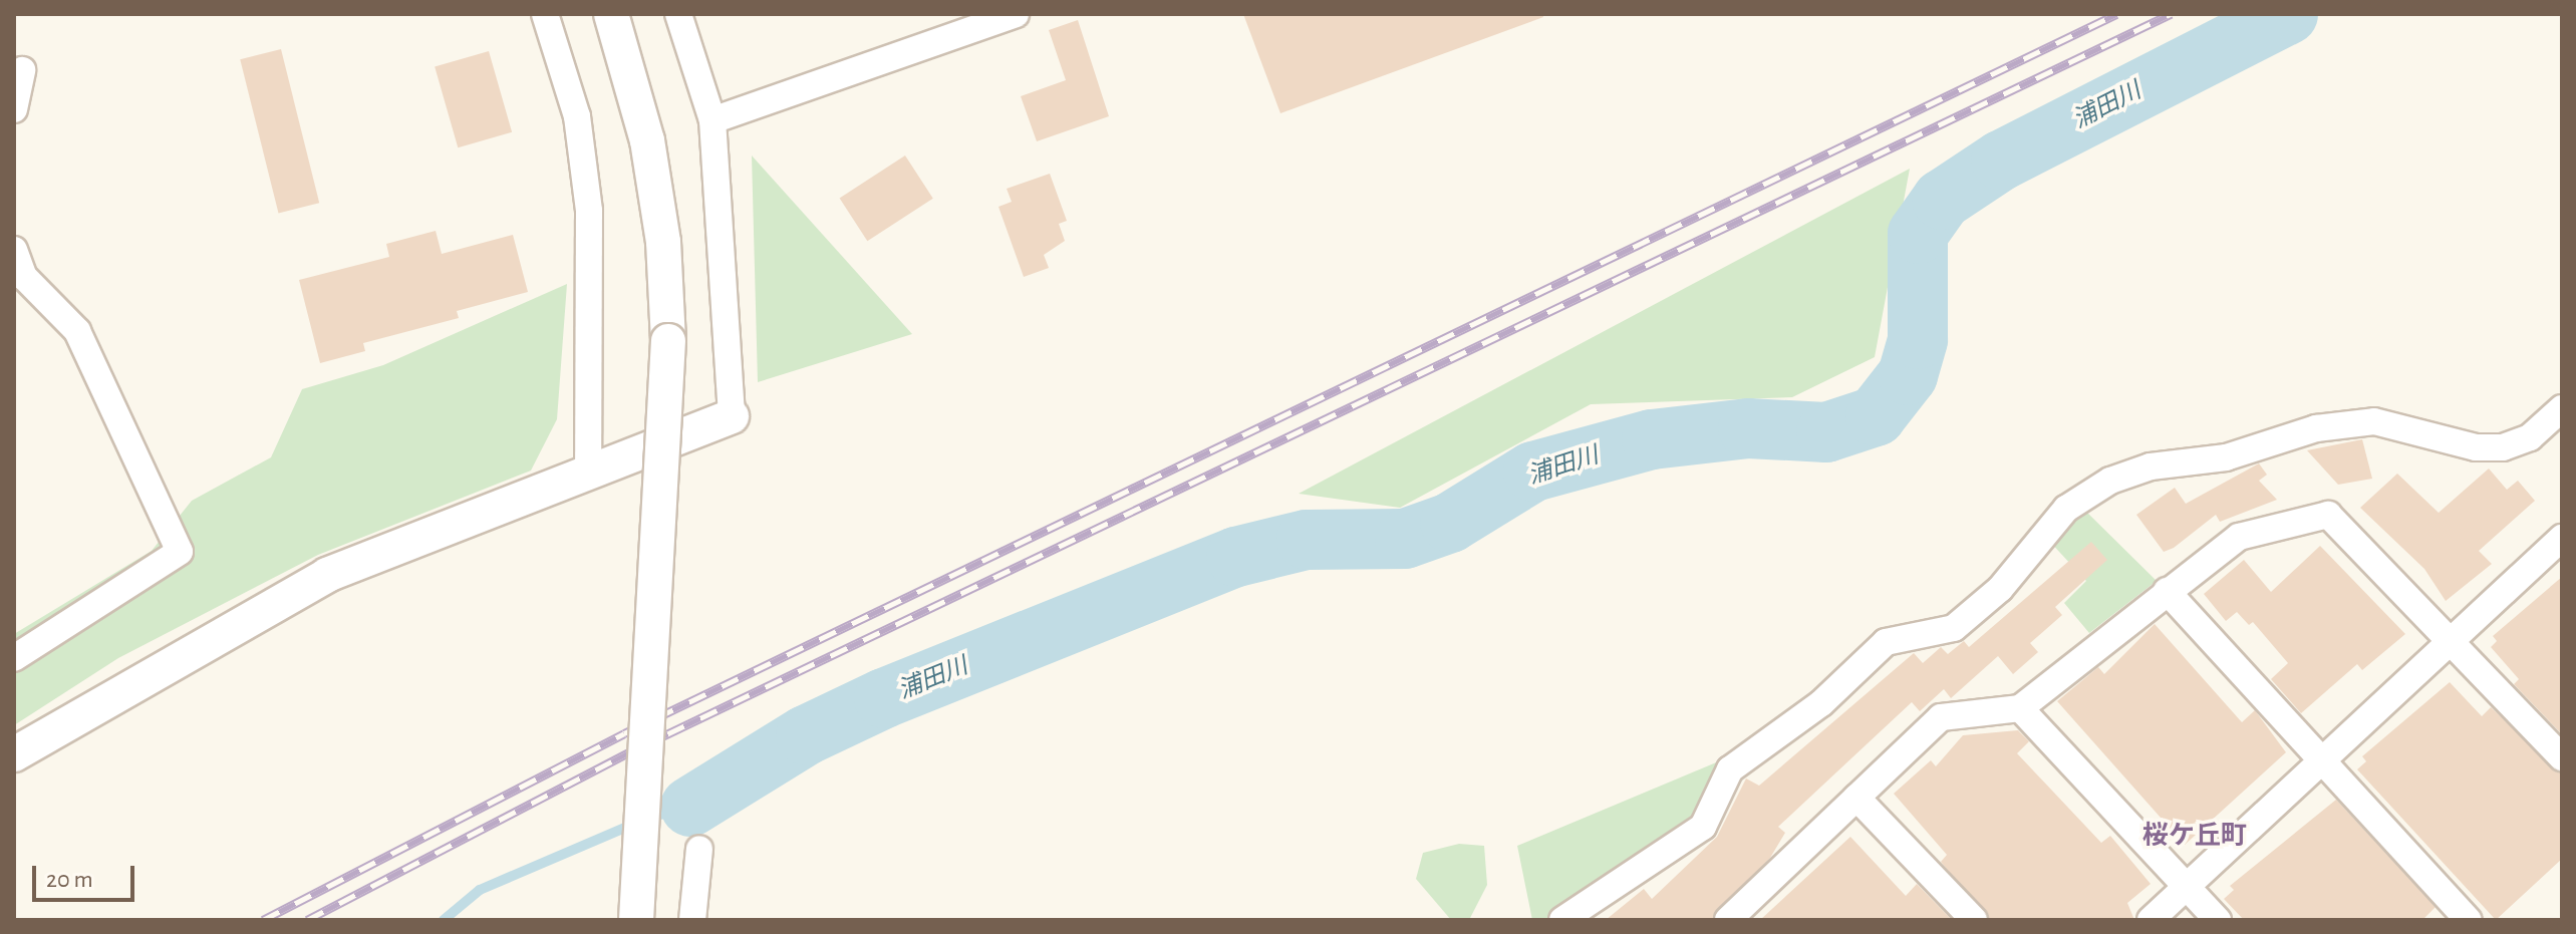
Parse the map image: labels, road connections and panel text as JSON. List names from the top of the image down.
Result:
{
  "districts": ["桜ケ丘町"],
  "water": ["浦田川"],
  "scale_bar": "20 m"
}
